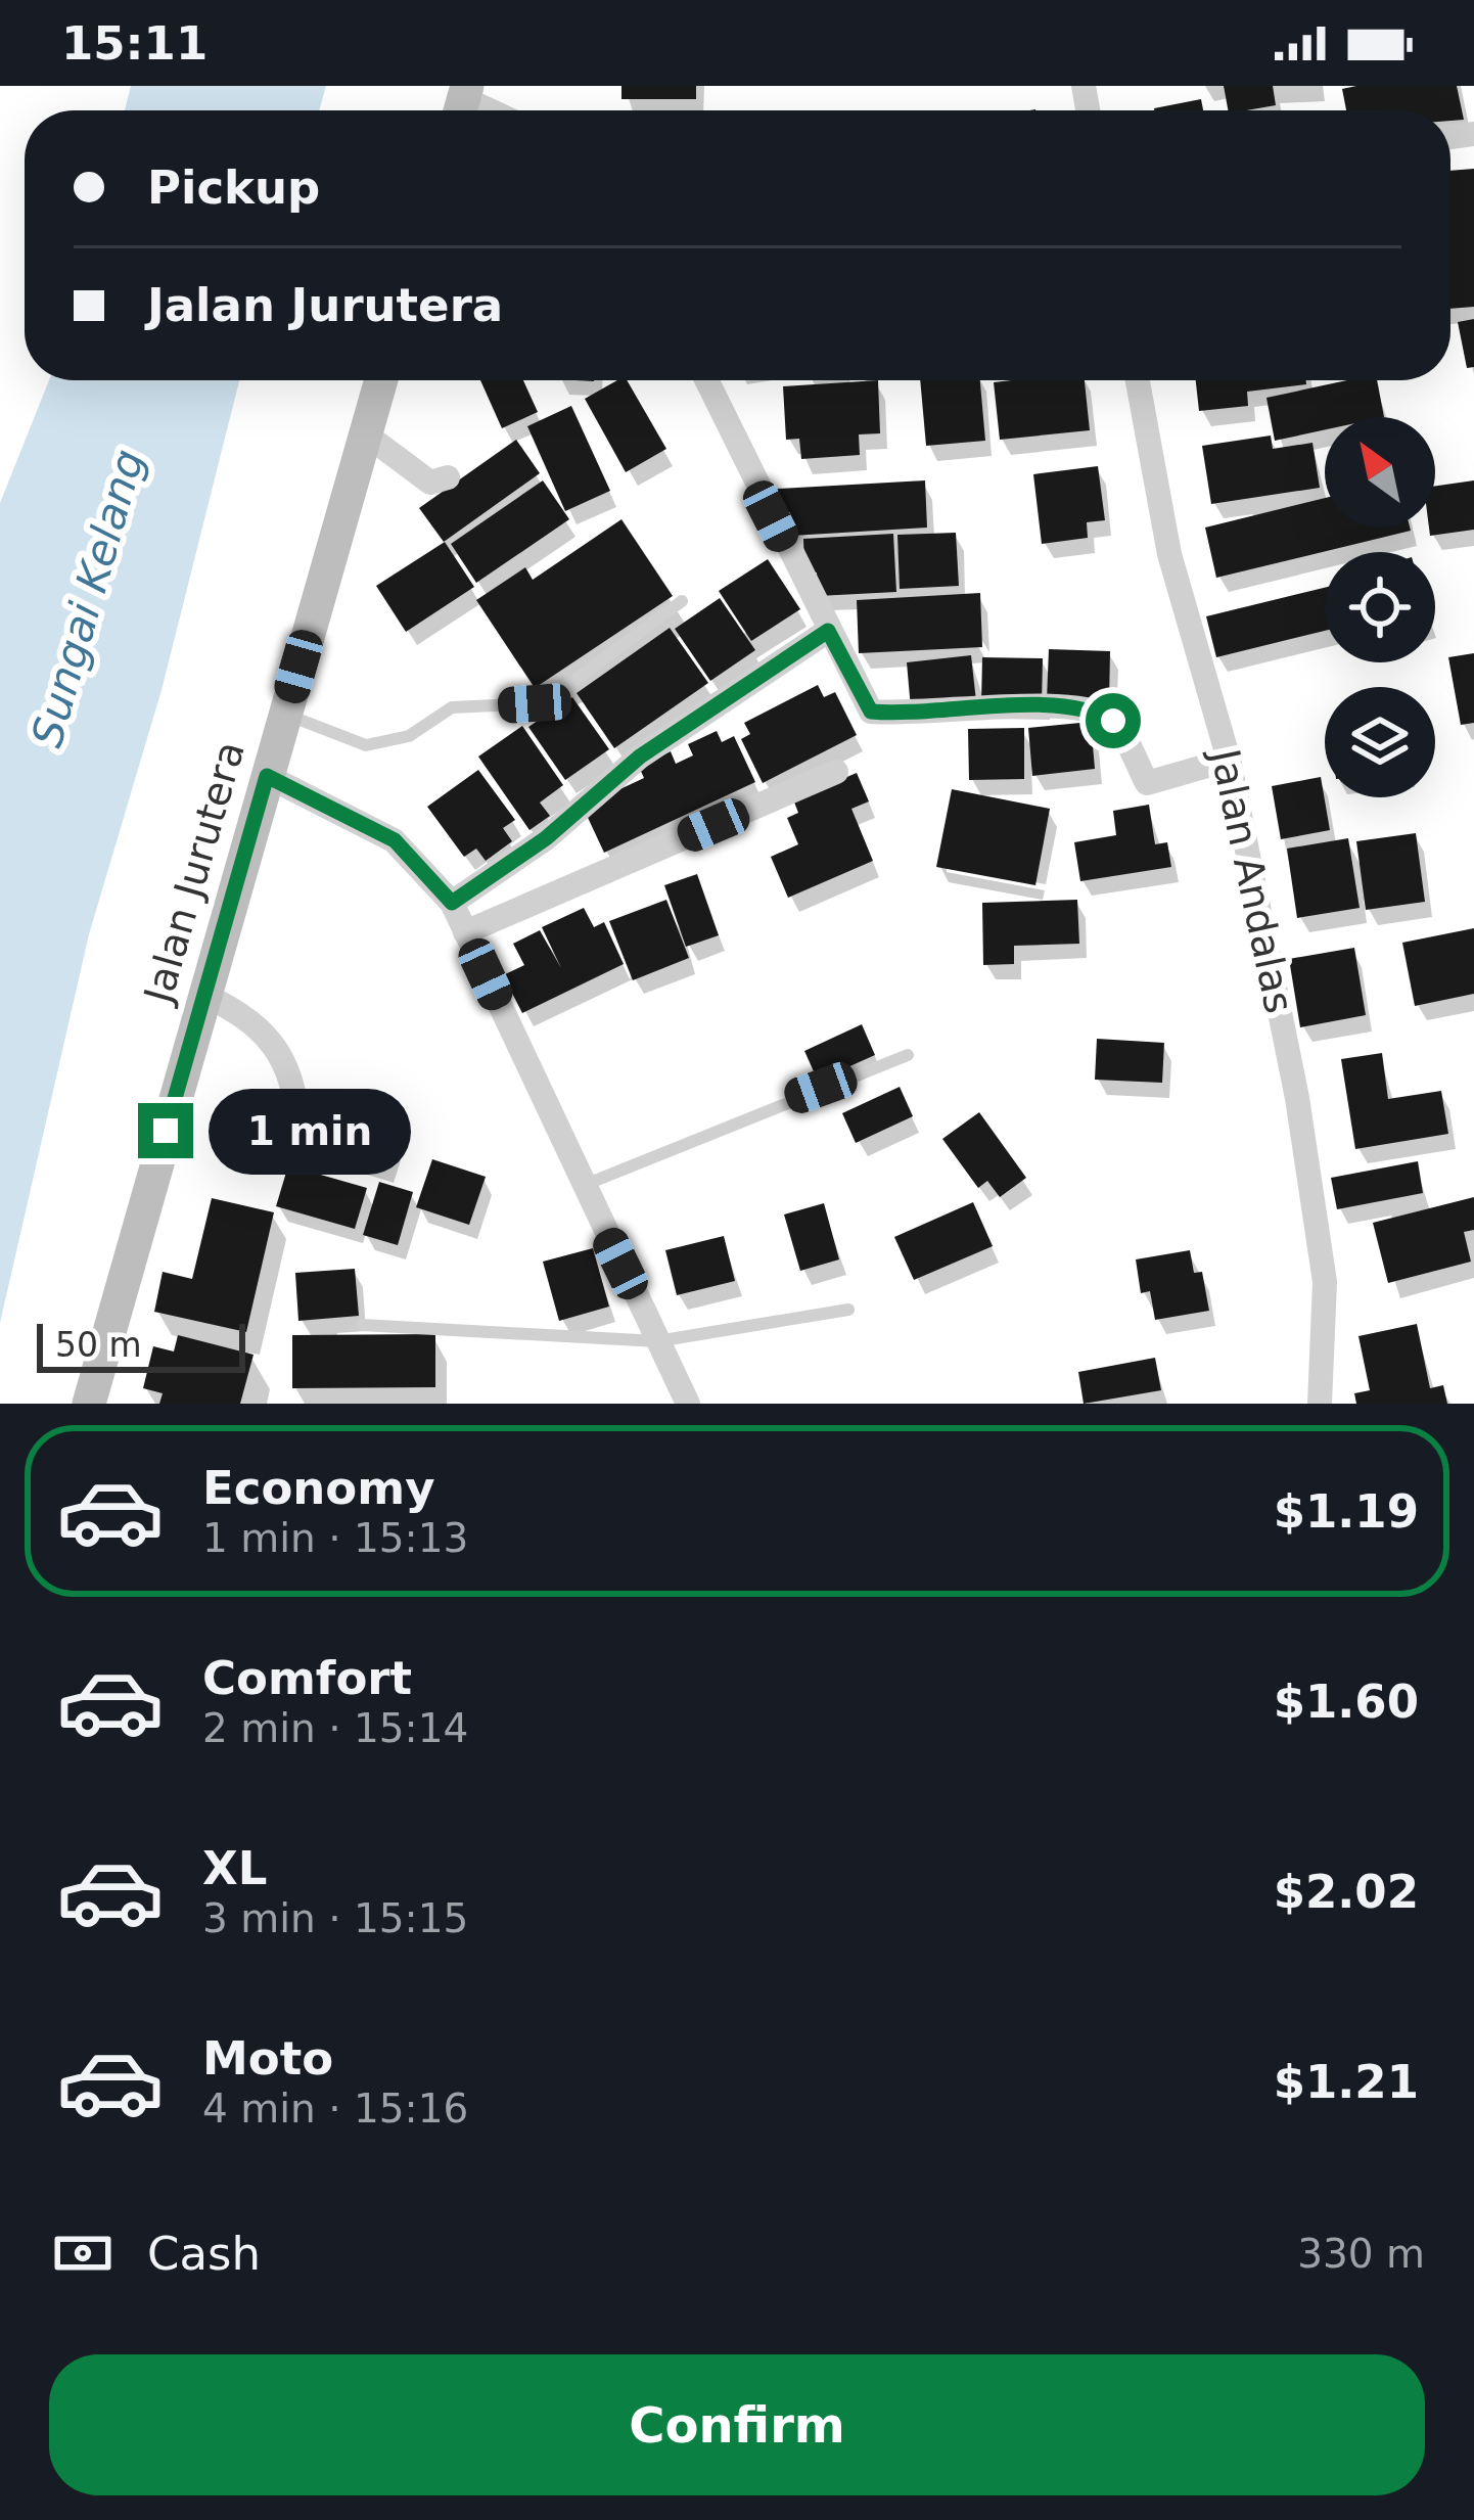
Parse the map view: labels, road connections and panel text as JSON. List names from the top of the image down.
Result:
{
  "streets": {
    "street": ["Jalan Jurutera", "Jalan Andalas"]
  },
  "water": ["Sungai Kelang"],
  "scale_bar": "50 m",
  "north": "top left",
  "page": {
    "status": "15:11",
    "banner": ["Pickup", "Jalan Jurutera"],
    "bubble": "1 min",
    "scale": "50 m",
    "list": [
      {
        "name": "Economy",
        "note": "1 min · 15:13",
        "value": "$1.19"
      },
      {
        "name": "Comfort",
        "note": "2 min · 15:14",
        "value": "$1.60"
      },
      {
        "name": "XL",
        "note": "3 min · 15:15",
        "value": "$2.02"
      },
      {
        "name": "Moto",
        "note": "4 min · 15:16",
        "value": "$1.21"
      }
    ],
    "pay": ["Cash", "330 m"],
    "buttons": "Confirm"
  }
}
